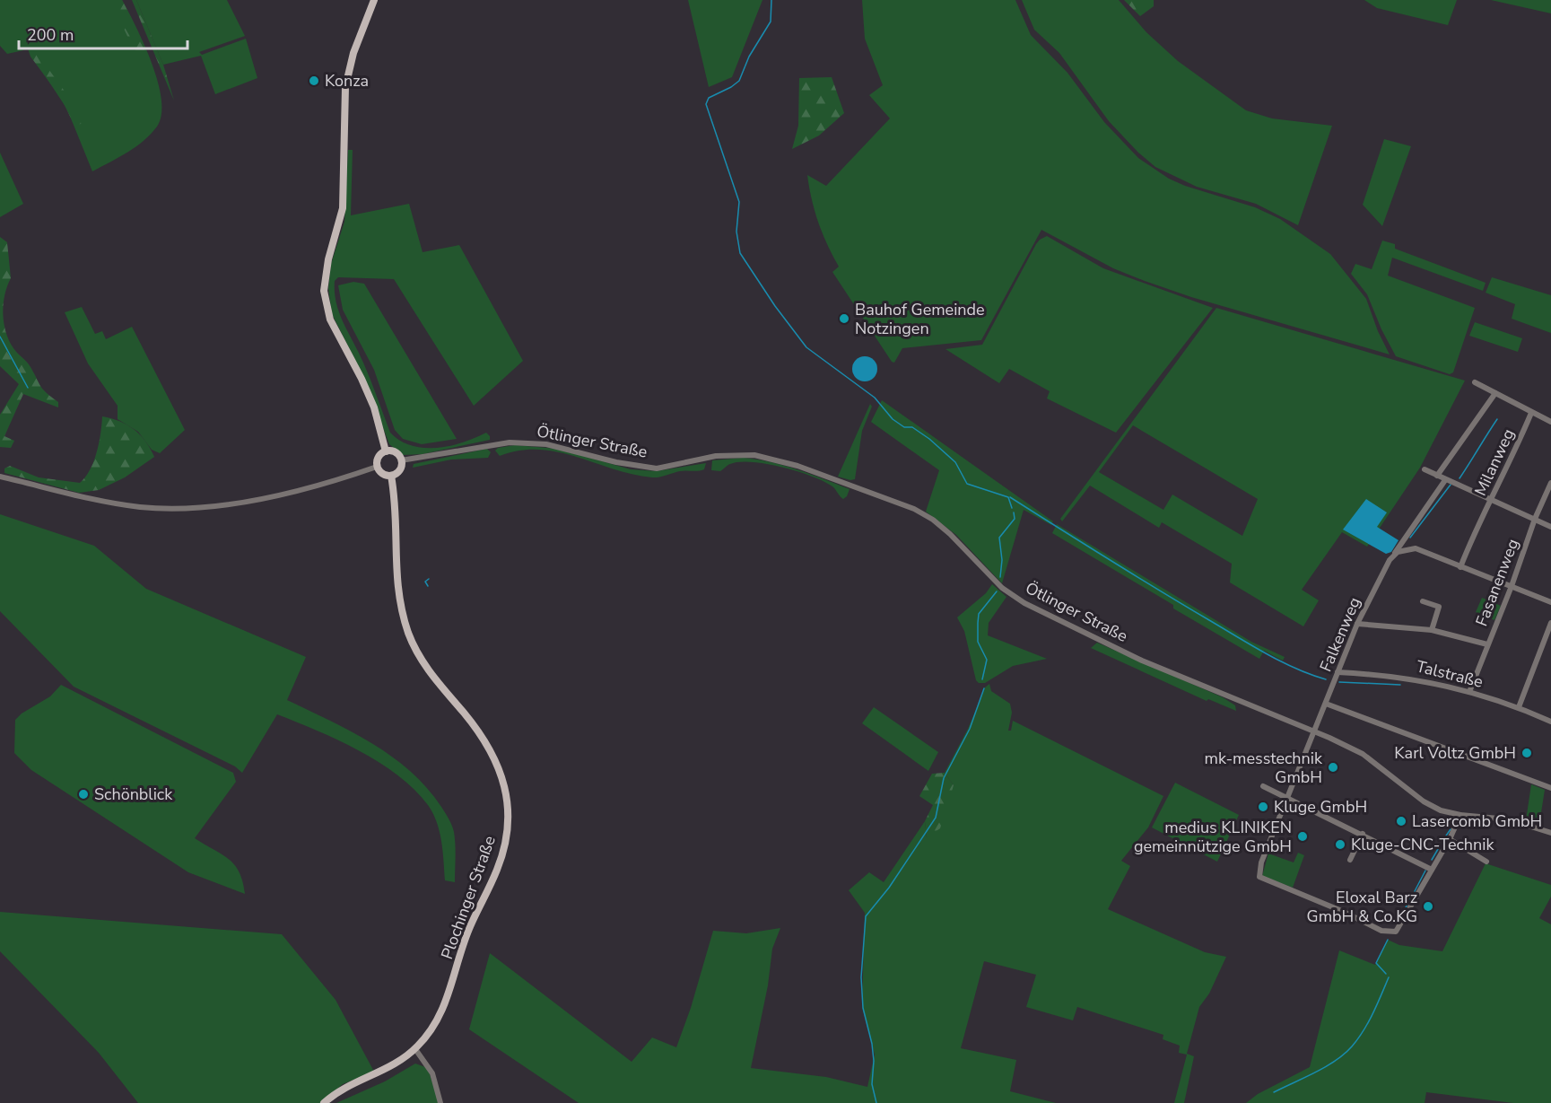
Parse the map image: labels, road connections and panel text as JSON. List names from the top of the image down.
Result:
{
  "streets": {
    "main road": ["Plochinger Straße"],
    "street": [
      "Ötlinger Straße",
      "Milanweg",
      "Fasanenweg",
      "Falkenweg",
      "Talstraße"
    ]
  },
  "crossings": [
    ["Ötlinger Straße", "Falkenweg"],
    ["Ötlinger Straße", "Plochinger Straße"],
    ["Milanweg", "Falkenweg"],
    ["Fasanenweg", "Talstraße"],
    ["Falkenweg", "Talstraße"]
  ],
  "places": [
    "Konza",
    "Bauhof Gemeinde Notzingen",
    "Karl Voltz GmbH",
    "mk-messtechnik GmbH",
    "Schönblick",
    "Kluge GmbH",
    "Lasercomb GmbH",
    "medius KLINIKEN gemeinnützige GmbH",
    "Kluge-CNC-Technik",
    "Eloxal Barz GmbH & Co.KG"
  ],
  "scale_bar": "200 m"
}
